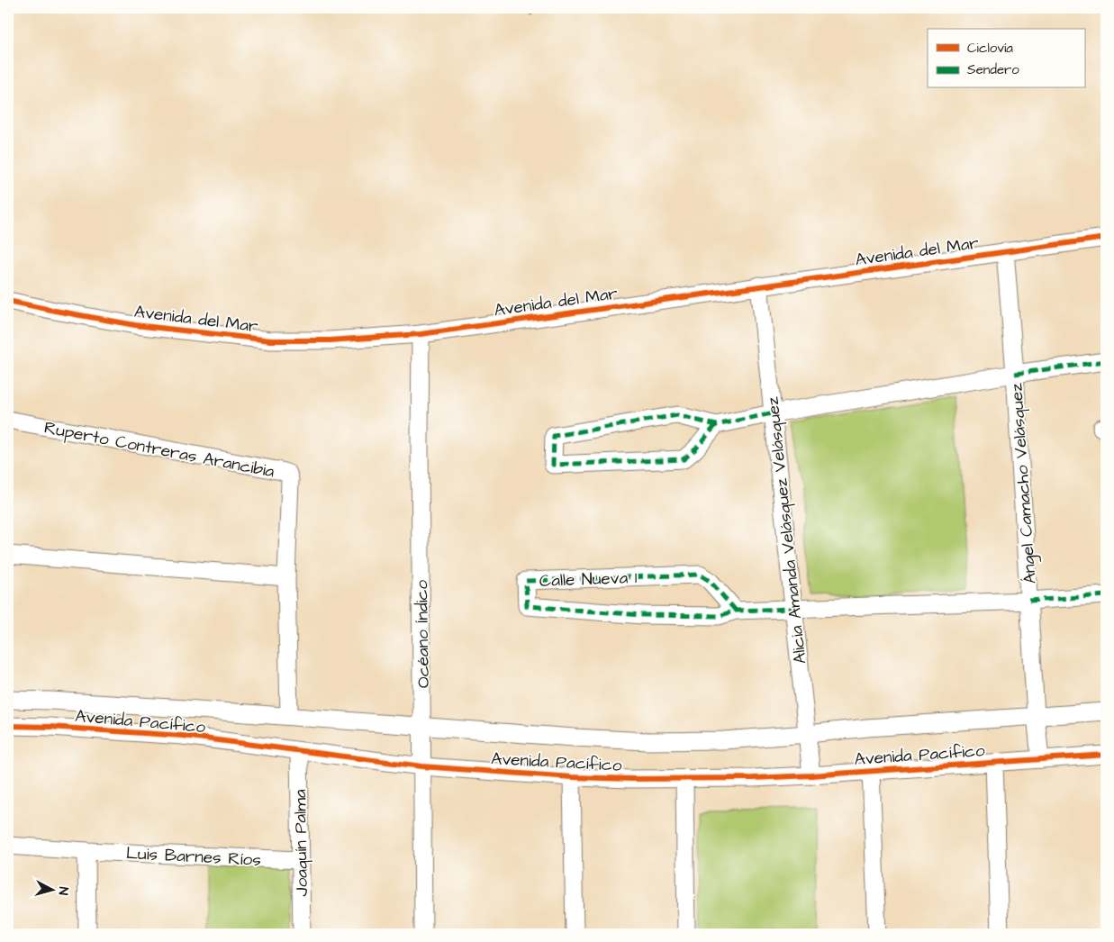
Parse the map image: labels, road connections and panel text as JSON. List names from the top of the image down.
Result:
{
  "streets": {
    "street": [
      "Avenida del Mar",
      "Ruperto Contreras Arancibia",
      "Ángel Camacho Velásquez",
      "Alicia Amanda Velásquez Velásquez",
      "Calle Nueva 1",
      "Océano Índico",
      "Avenida Pacífico",
      "Joaquín Palma",
      "Luis Barnes Ríos"
    ]
  },
  "crossings": [
    ["Avenida del Mar", "Ángel Camacho Velásquez"],
    ["Avenida del Mar", "Alicia Amanda Velásquez Velásquez"],
    ["Avenida del Mar", "Océano Índico"],
    ["Ruperto Contreras Arancibia", "Avenida Pacífico"],
    ["Ángel Camacho Velásquez", "Calle Nueva 1"],
    ["Ángel Camacho Velásquez", "Avenida Pacífico"],
    ["Alicia Amanda Velásquez Velásquez", "Calle Nueva 1"],
    ["Alicia Amanda Velásquez Velásquez", "Avenida Pacífico"],
    ["Océano Índico", "Avenida Pacífico"],
    ["Avenida Pacífico", "Joaquín Palma"],
    ["Joaquín Palma", "Luis Barnes Ríos"]
  ],
  "legend": ["Ciclovía", "Sendero"],
  "north": "right"
}
